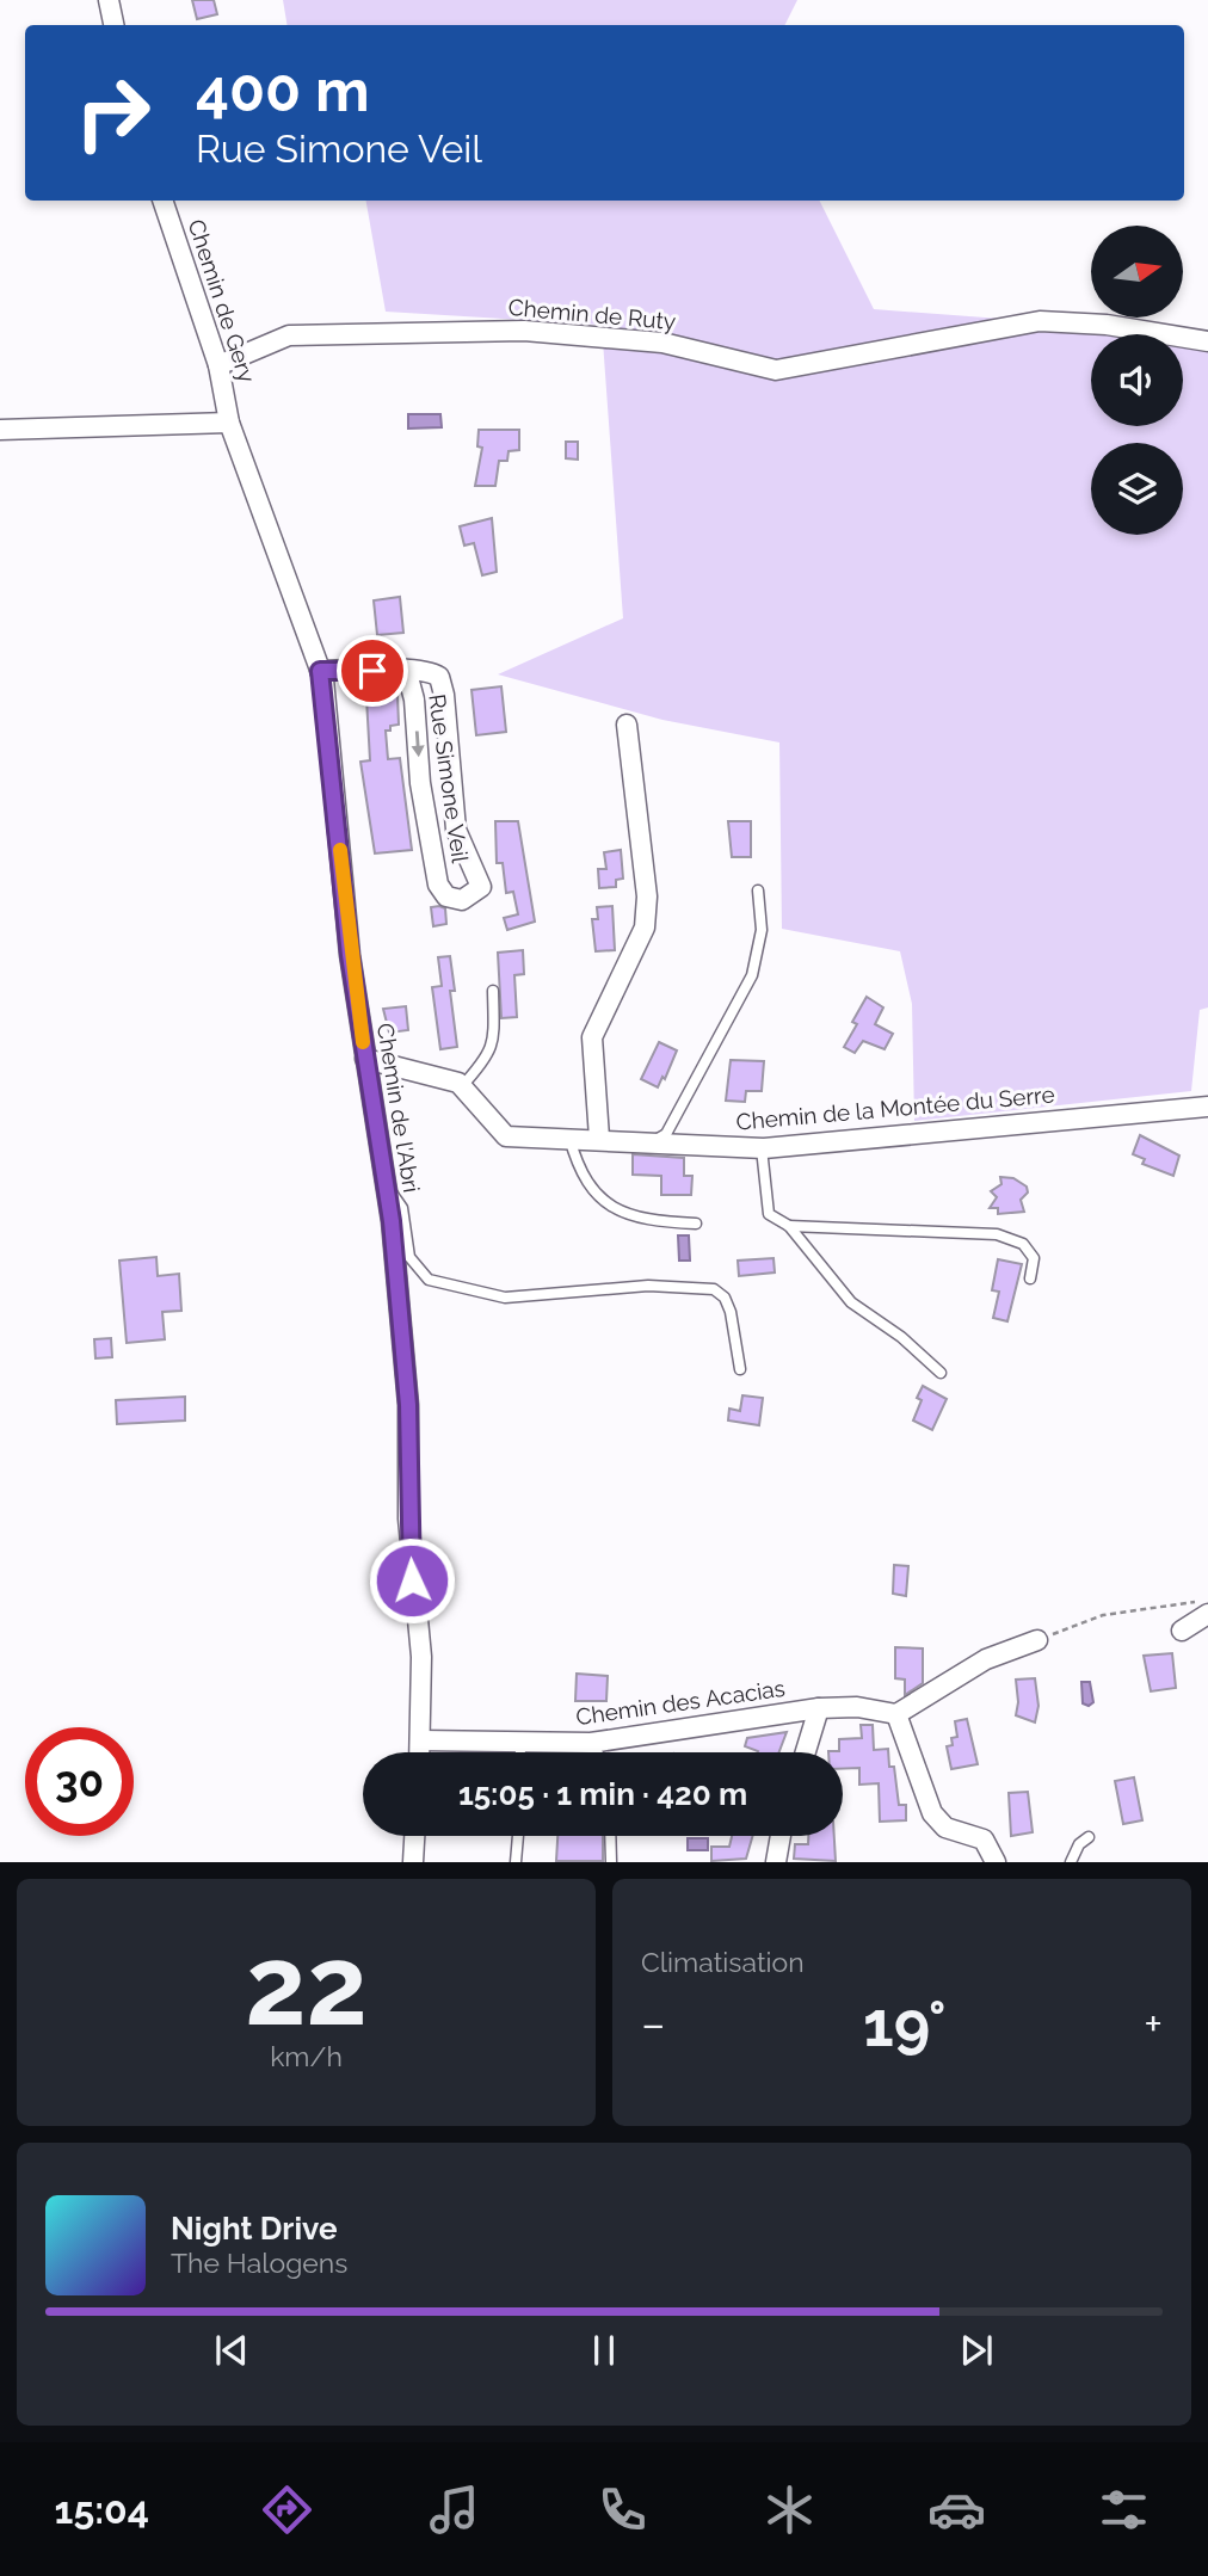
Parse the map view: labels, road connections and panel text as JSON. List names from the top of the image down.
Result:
{
  "streets": {
    "street": [
      "Chemin de Gery",
      "Chemin de Ruty",
      "Rue Simone Veil",
      "Chemin de l'Abri",
      "Chemin de la Montée du Serre",
      "Chemin des Acacias"
    ]
  },
  "crossings": [
    ["Chemin de Gery", "Chemin de Ruty"],
    ["Chemin de Gery", "Chemin de l'Abri"],
    ["Rue Simone Veil", "Chemin de l'Abri"],
    ["Chemin de l'Abri", "Chemin de la Montée du Serre"],
    ["Chemin de l'Abri", "Chemin des Acacias"]
  ],
  "north": "right",
  "page": {
    "turn": ["400 m", "Rue Simone Veil"],
    "limit": "30",
    "trip": "15:05 · 1 min · 420 m",
    "tile": [
      ["22", "km/h"],
      "Climatisation"
    ],
    "heat": ["−", "19°", "+"],
    "song": ["Night Drive", "The Halogens"],
    "tabs": "15:04"
  }
}
